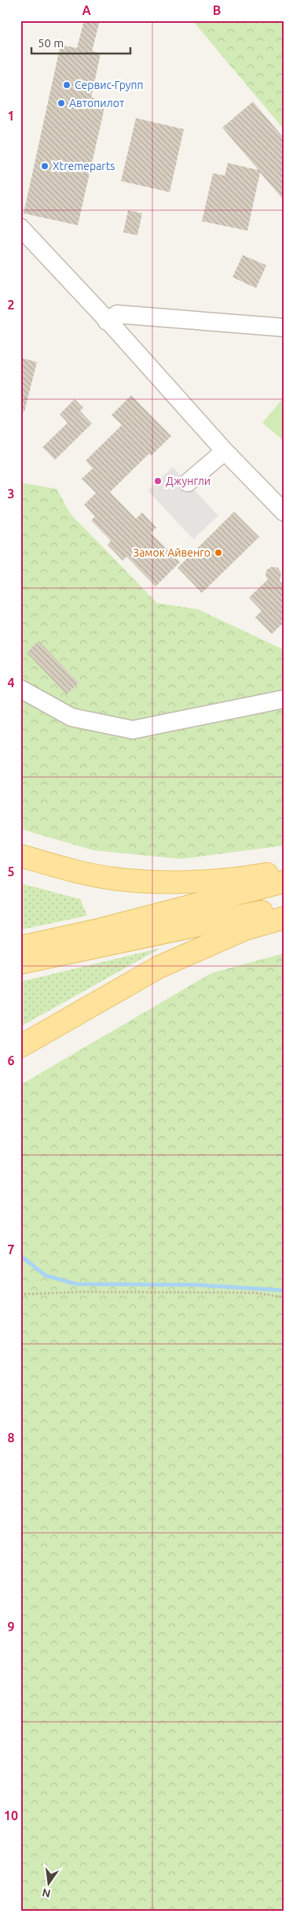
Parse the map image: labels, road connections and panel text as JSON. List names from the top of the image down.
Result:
{
  "places": [
    "Сервис-Групп",
    "Автопилот",
    "Xtremeparts",
    "Джунгли",
    "Замок Айвенго"
  ],
  "scale_bar": "50 m",
  "north": "bottom",
  "grid": {
    "columns": ["A", "B"],
    "rows": [
      "1",
      "2",
      "3",
      "4",
      "5",
      "6",
      "7",
      "8",
      "9",
      "10"
    ]
  }
}
